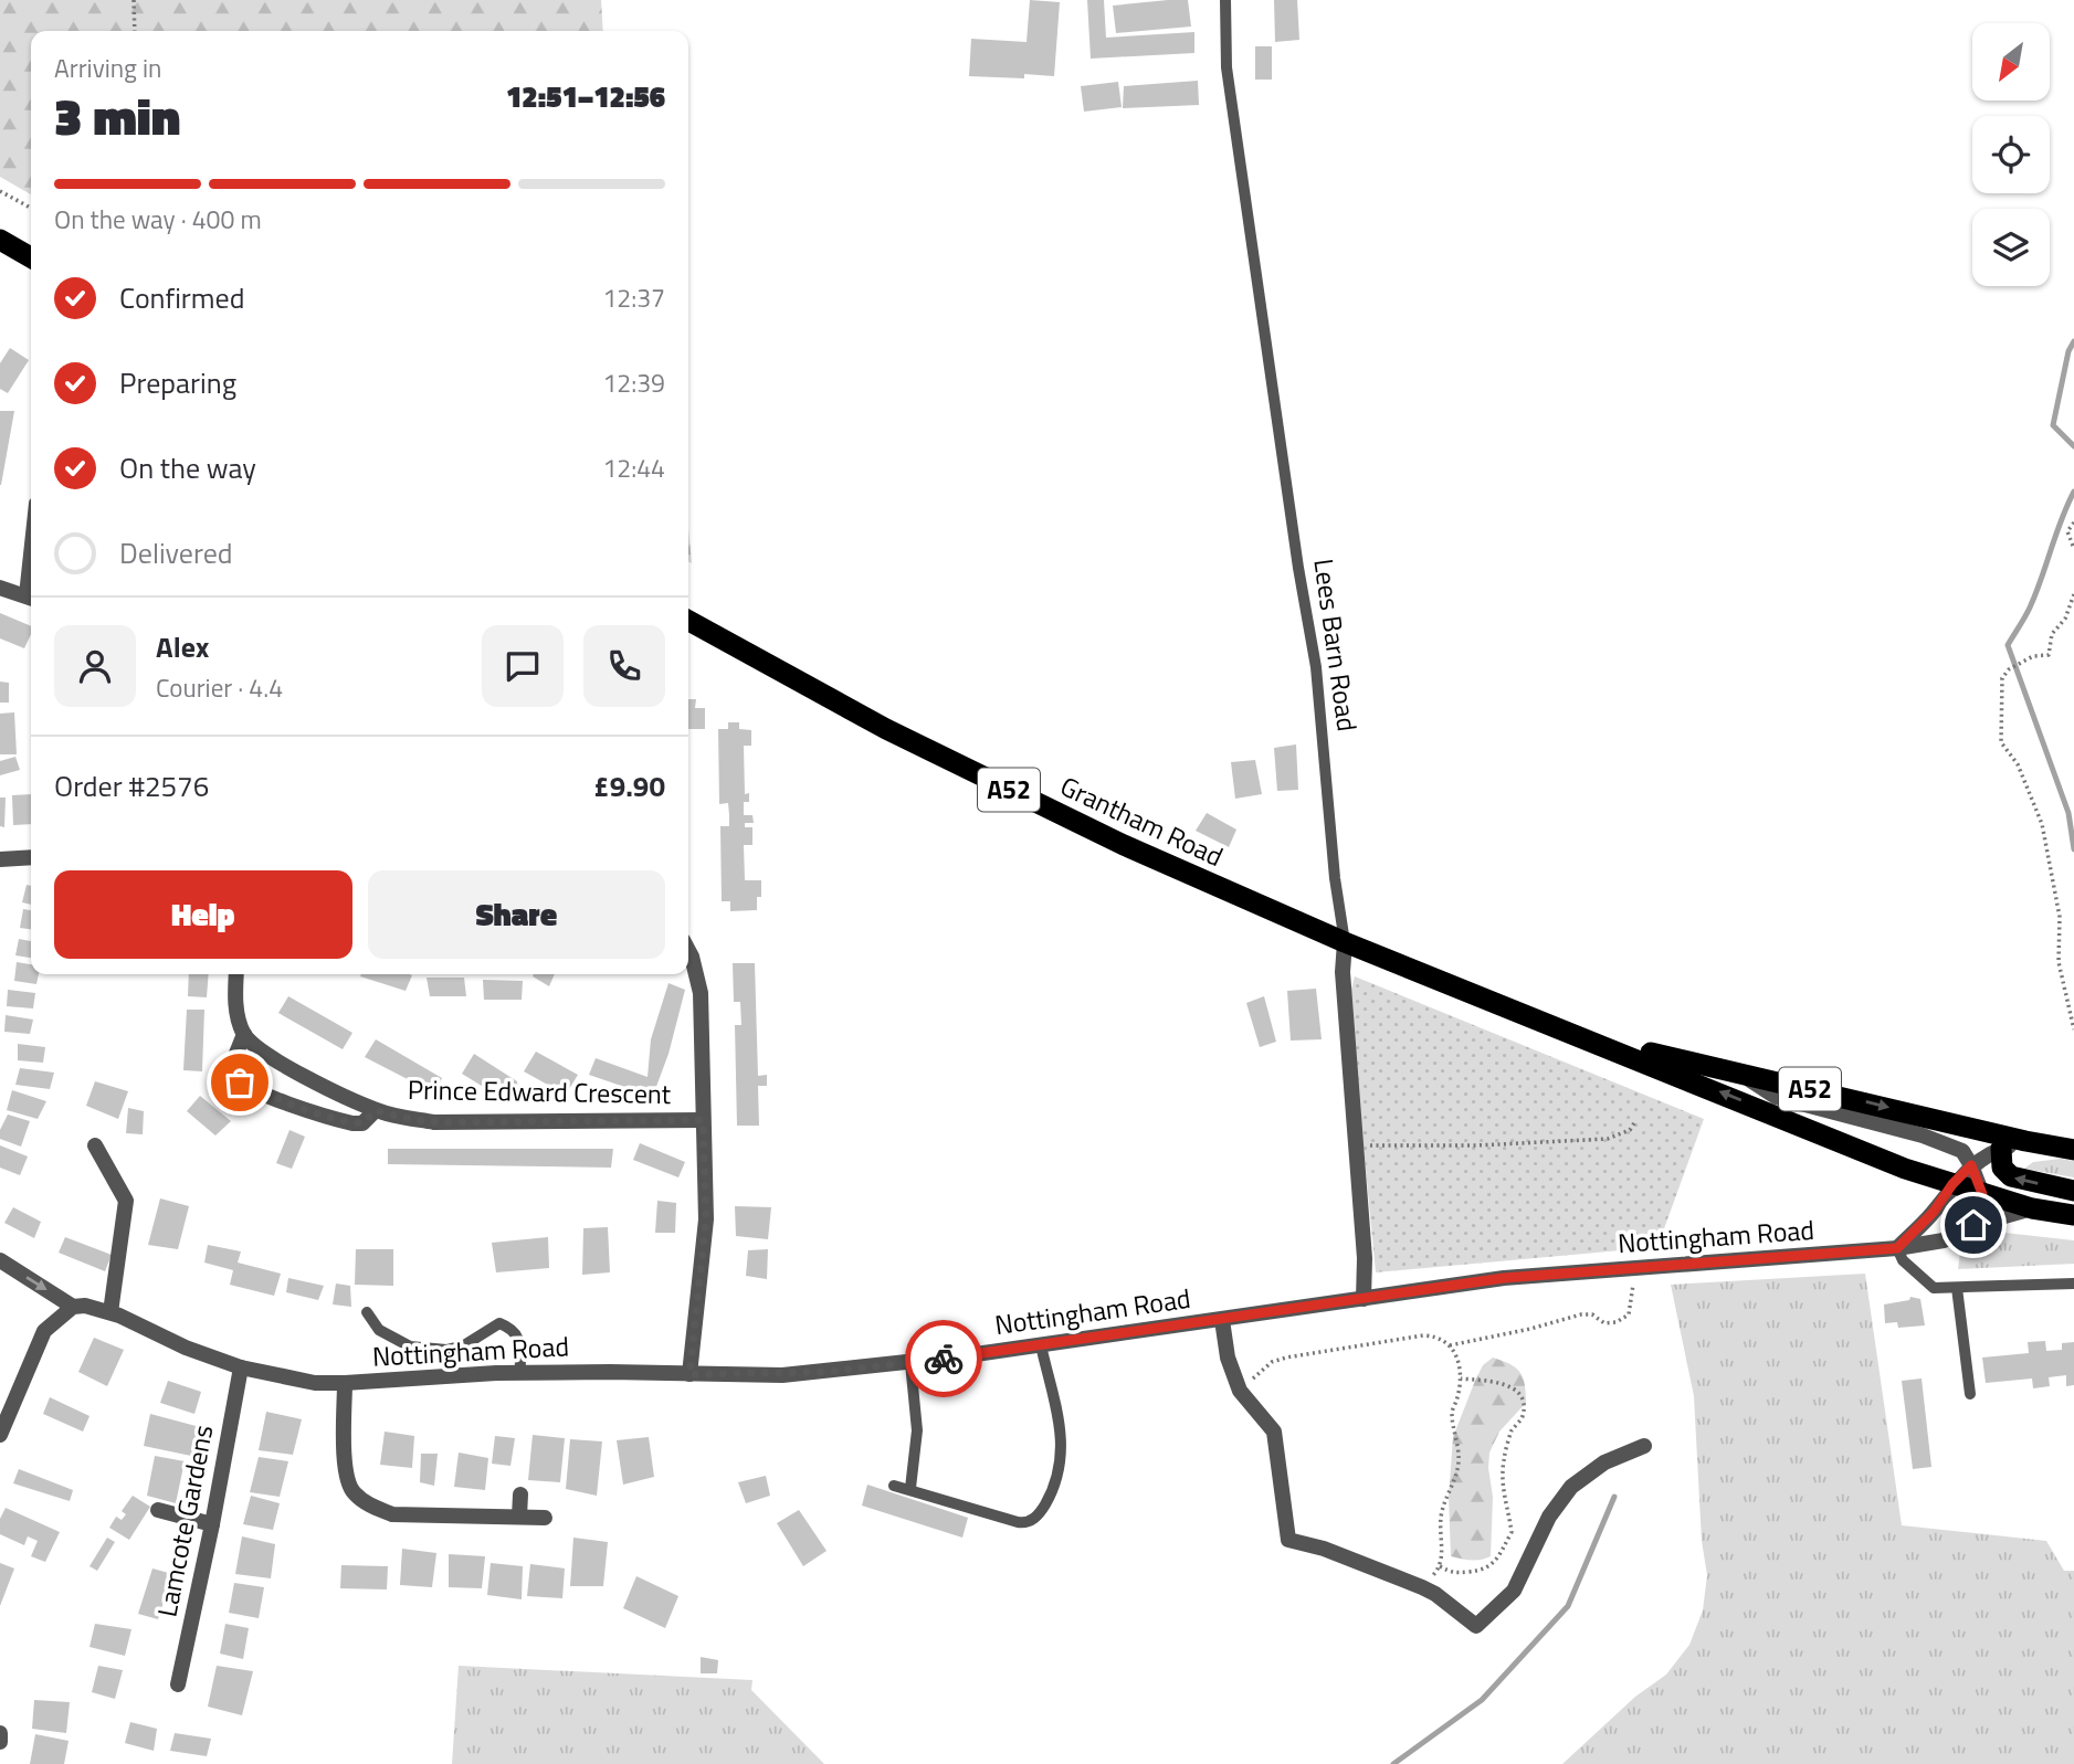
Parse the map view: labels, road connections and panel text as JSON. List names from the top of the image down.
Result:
{
  "streets": {
    "highway": ["A52", "Grantham Road"],
    "street": [
      "Lees Barn Road",
      "Prince Edward Crescent",
      "Nottingham Road",
      "Lamcote Gardens"
    ]
  },
  "crossings": [
    ["Lees Barn Road", "Grantham Road"],
    ["Lees Barn Road", "Nottingham Road"],
    ["A52", "Grantham Road"],
    ["A52", "Nottingham Road"],
    ["Grantham Road", "Nottingham Road"],
    ["Nottingham Road", "Lamcote Gardens"]
  ],
  "north": "bottom left",
  "page": {
    "heading": ["3 min", "Arriving in", "12:51–12:56"],
    "panel": [
      "Alex",
      "Courier · 4.4",
      "Order #2576",
      "£9.90"
    ],
    "bar": "On the way · 400 m",
    "list": [
      ["Confirmed", "12:37"],
      ["Preparing", "12:39"],
      ["On the way", "12:44"],
      "Delivered"
    ],
    "buttons": ["Help", "Share"]
  }
}
